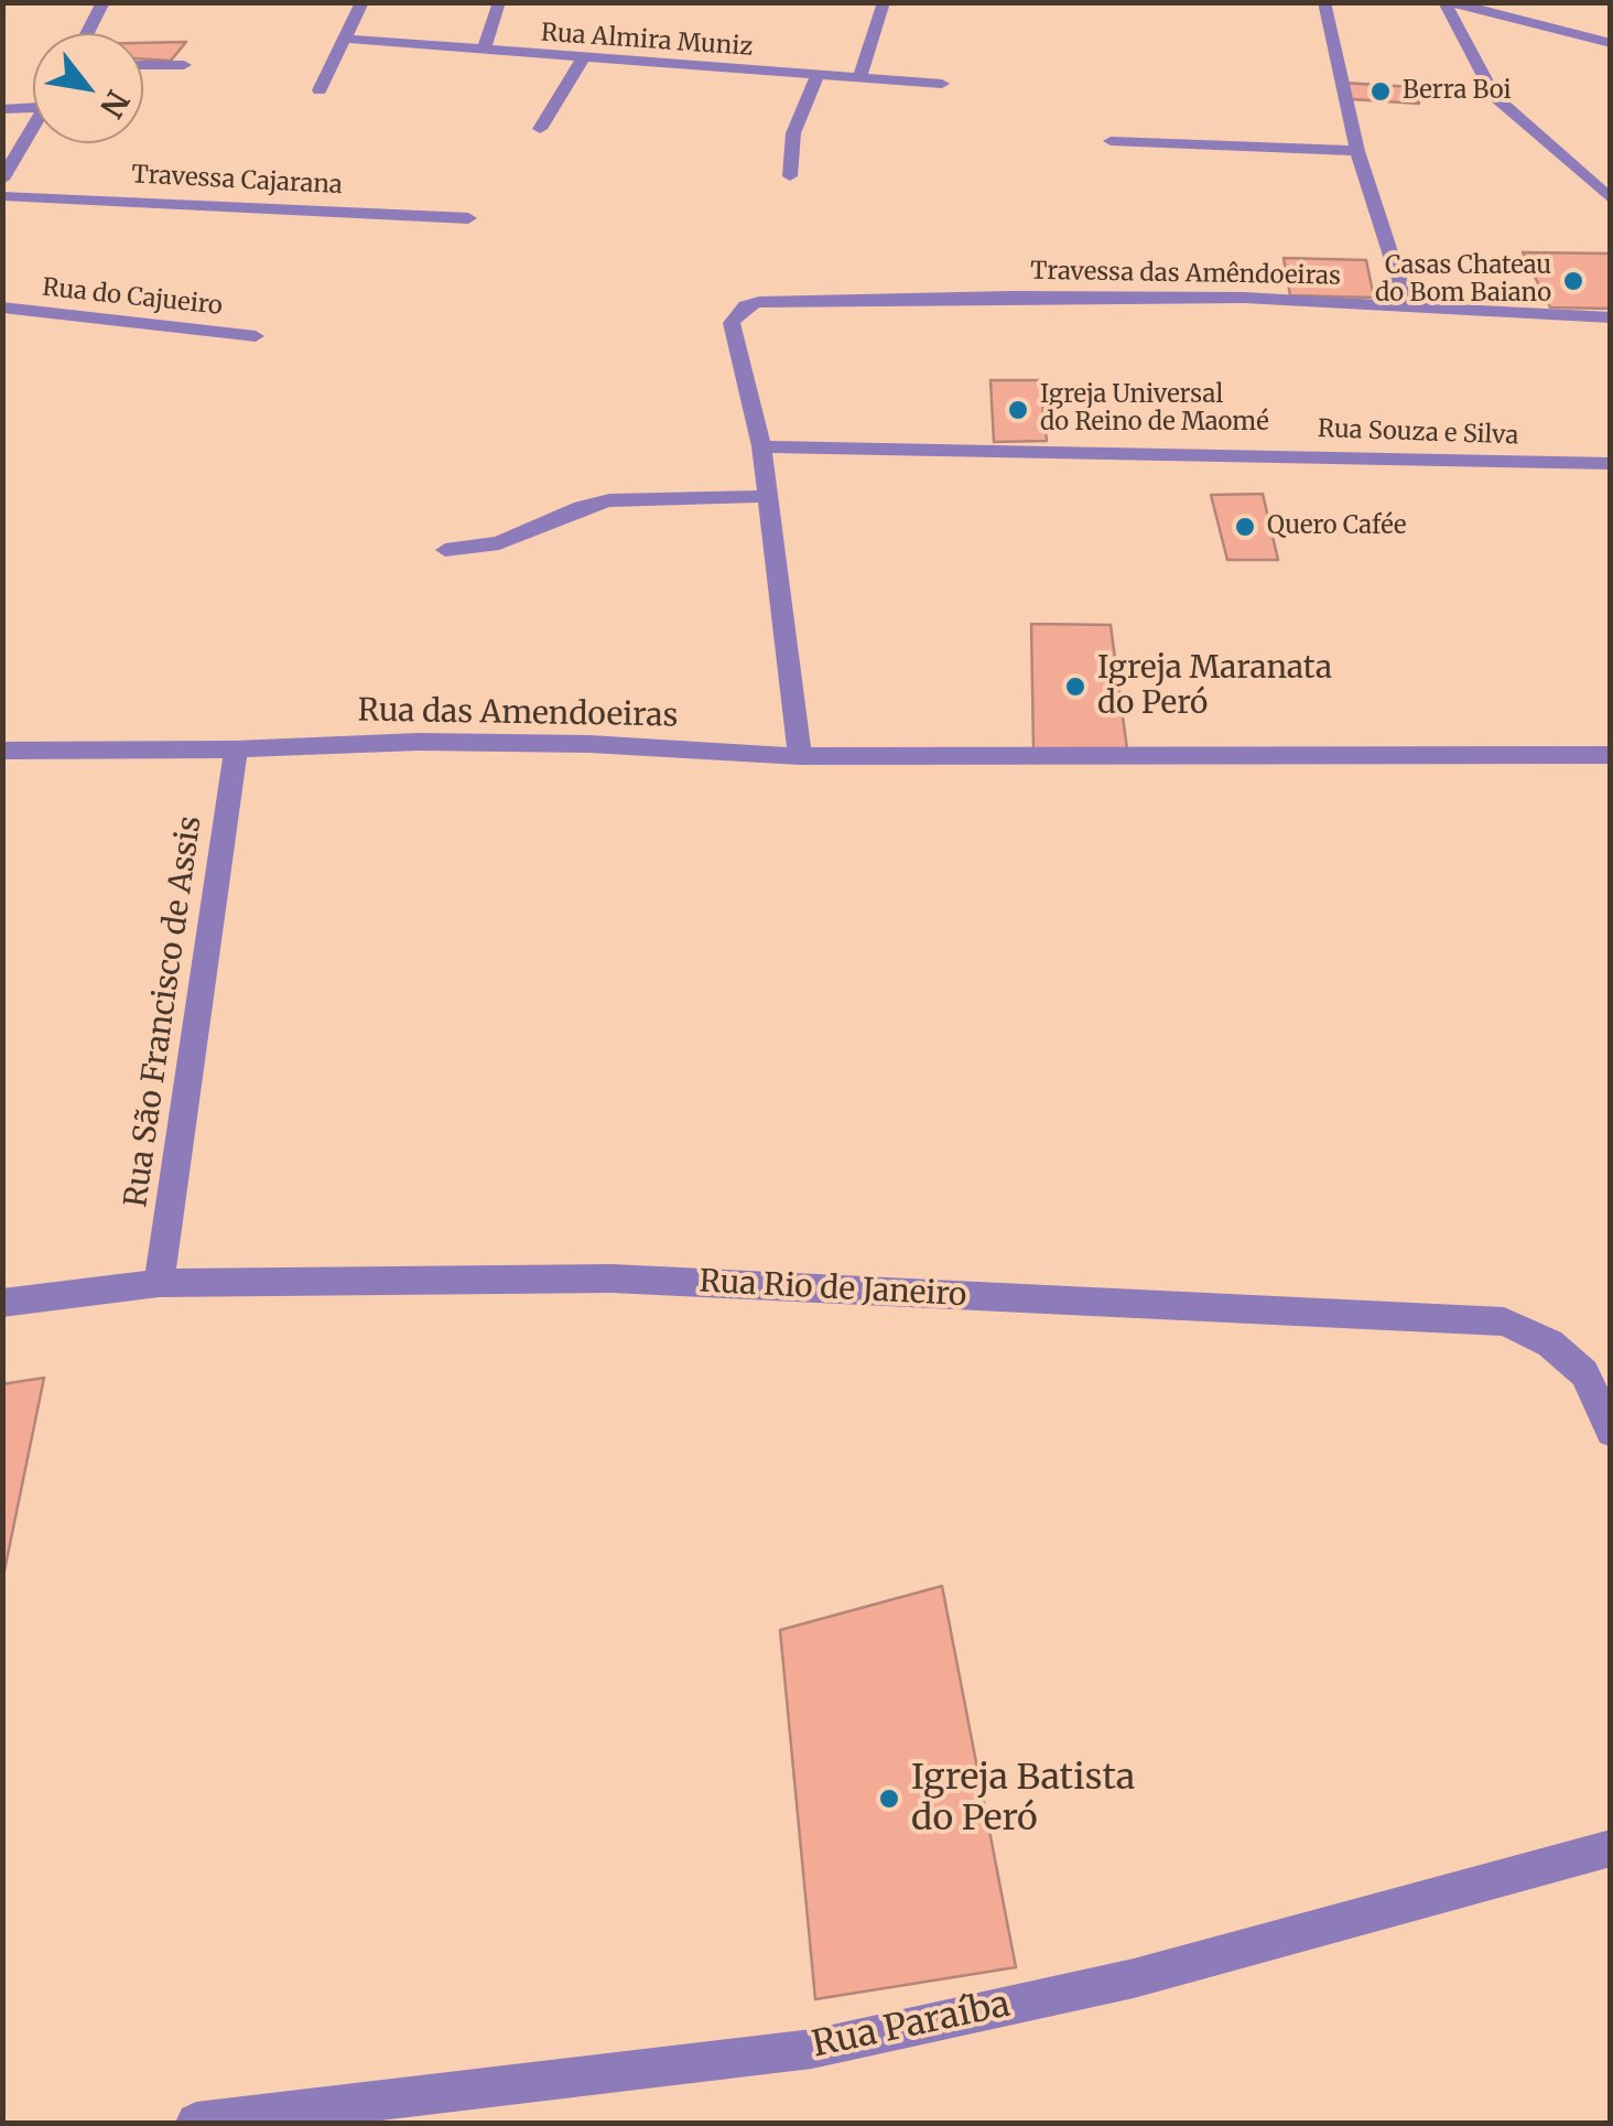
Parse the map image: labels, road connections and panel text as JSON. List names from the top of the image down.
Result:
{
  "streets": {
    "street": [
      "Rua Almira Muniz",
      "Travessa Cajarana",
      "Travessa das Amêndoeiras",
      "Rua do Cajueiro",
      "Rua Souza e Silva",
      "Rua das Amendoeiras",
      "Rua São Francisco de Assis",
      "Rua Rio de Janeiro",
      "Rua Paraíba"
    ]
  },
  "crossings": [
    ["Travessa das Amêndoeiras", "Rua Souza e Silva"],
    ["Rua das Amendoeiras", "Rua São Francisco de Assis"],
    ["Rua São Francisco de Assis", "Rua Rio de Janeiro"]
  ],
  "places": [
    "Berra Boi",
    "Casas Chateau do Bom Baiano",
    "Igreja Universal do Reino de Maomé",
    "Quero Cafée",
    "Igreja Maranata do Peró",
    "Igreja Batista do Peró"
  ],
  "north": "bottom right"
}
